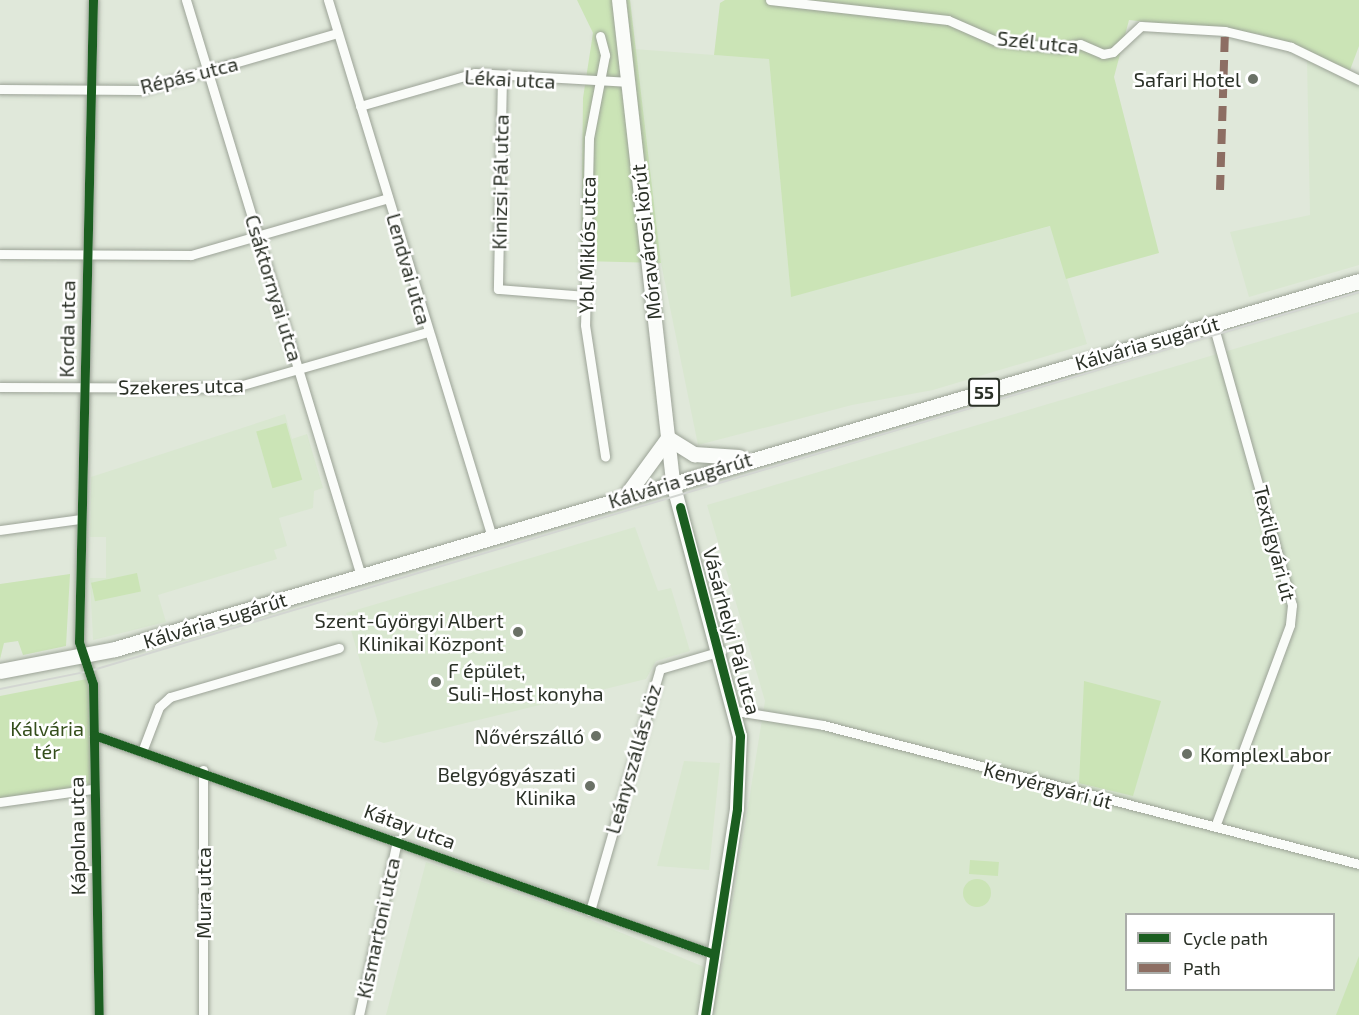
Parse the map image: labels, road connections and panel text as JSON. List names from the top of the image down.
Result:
{
  "streets": {
    "main road": [
      "Móravárosi körút",
      "Kálvária sugárút",
      "55",
      "Vásárhelyi Pál utca"
    ],
    "street": [
      "Szél utca",
      "Répás utca",
      "Lékai utca",
      "Kinizsi Pál utca",
      "Ybl Miklós utca",
      "Lendvai utca",
      "Csáktornyai utca",
      "Korda utca",
      "Szekeres utca",
      "Textilgyári út",
      "Leányszállás köz",
      "Kenyérgyári út",
      "Kátay utca",
      "Kápolna utca",
      "Mura utca",
      "Kismartoni utca"
    ]
  },
  "crossings": [
    ["Répás utca", "Lendvai utca"],
    ["Répás utca", "Csáktornyai utca"],
    ["Répás utca", "Korda utca"],
    ["Lékai utca", "Kinizsi Pál utca"],
    ["Lékai utca", "Móravárosi körút"],
    ["Lékai utca", "Ybl Miklós utca"],
    ["Lékai utca", "Lendvai utca"],
    ["Kinizsi Pál utca", "Ybl Miklós utca"],
    ["Móravárosi körút", "Kálvária sugárút"],
    ["Móravárosi körút", "Vásárhelyi Pál utca"],
    ["Lendvai utca", "Kálvária sugárút"],
    ["Lendvai utca", "Szekeres utca"],
    ["Csáktornyai utca", "Kálvária sugárút"],
    ["Csáktornyai utca", "Szekeres utca"],
    ["Korda utca", "Kálvária sugárút"],
    ["Korda utca", "Szekeres utca"],
    ["Korda utca", "Kápolna utca"],
    ["Kálvária sugárút", "Textilgyári út"],
    ["Kálvária sugárút", "Vásárhelyi Pál utca"],
    ["Kálvária sugárút", "Kápolna utca"],
    ["Textilgyári út", "Kenyérgyári út"],
    ["Vásárhelyi Pál utca", "Leányszállás köz"],
    ["Vásárhelyi Pál utca", "Kenyérgyári út"],
    ["Vásárhelyi Pál utca", "Kátay utca"],
    ["Leányszállás köz", "Kátay utca"],
    ["Kátay utca", "Kápolna utca"],
    ["Kátay utca", "Mura utca"],
    ["Kátay utca", "Kismartoni utca"]
  ],
  "parks": ["Kálvária tér"],
  "places": [
    "Safari Hotel",
    "Szent-Györgyi Albert Klinikai Központ",
    "F épület, Suli-Host konyha",
    "Nővérszálló",
    "KomplexLabor",
    "Belgyógyászati Klinika"
  ],
  "legend": ["Cycle path", "Path"]
}
